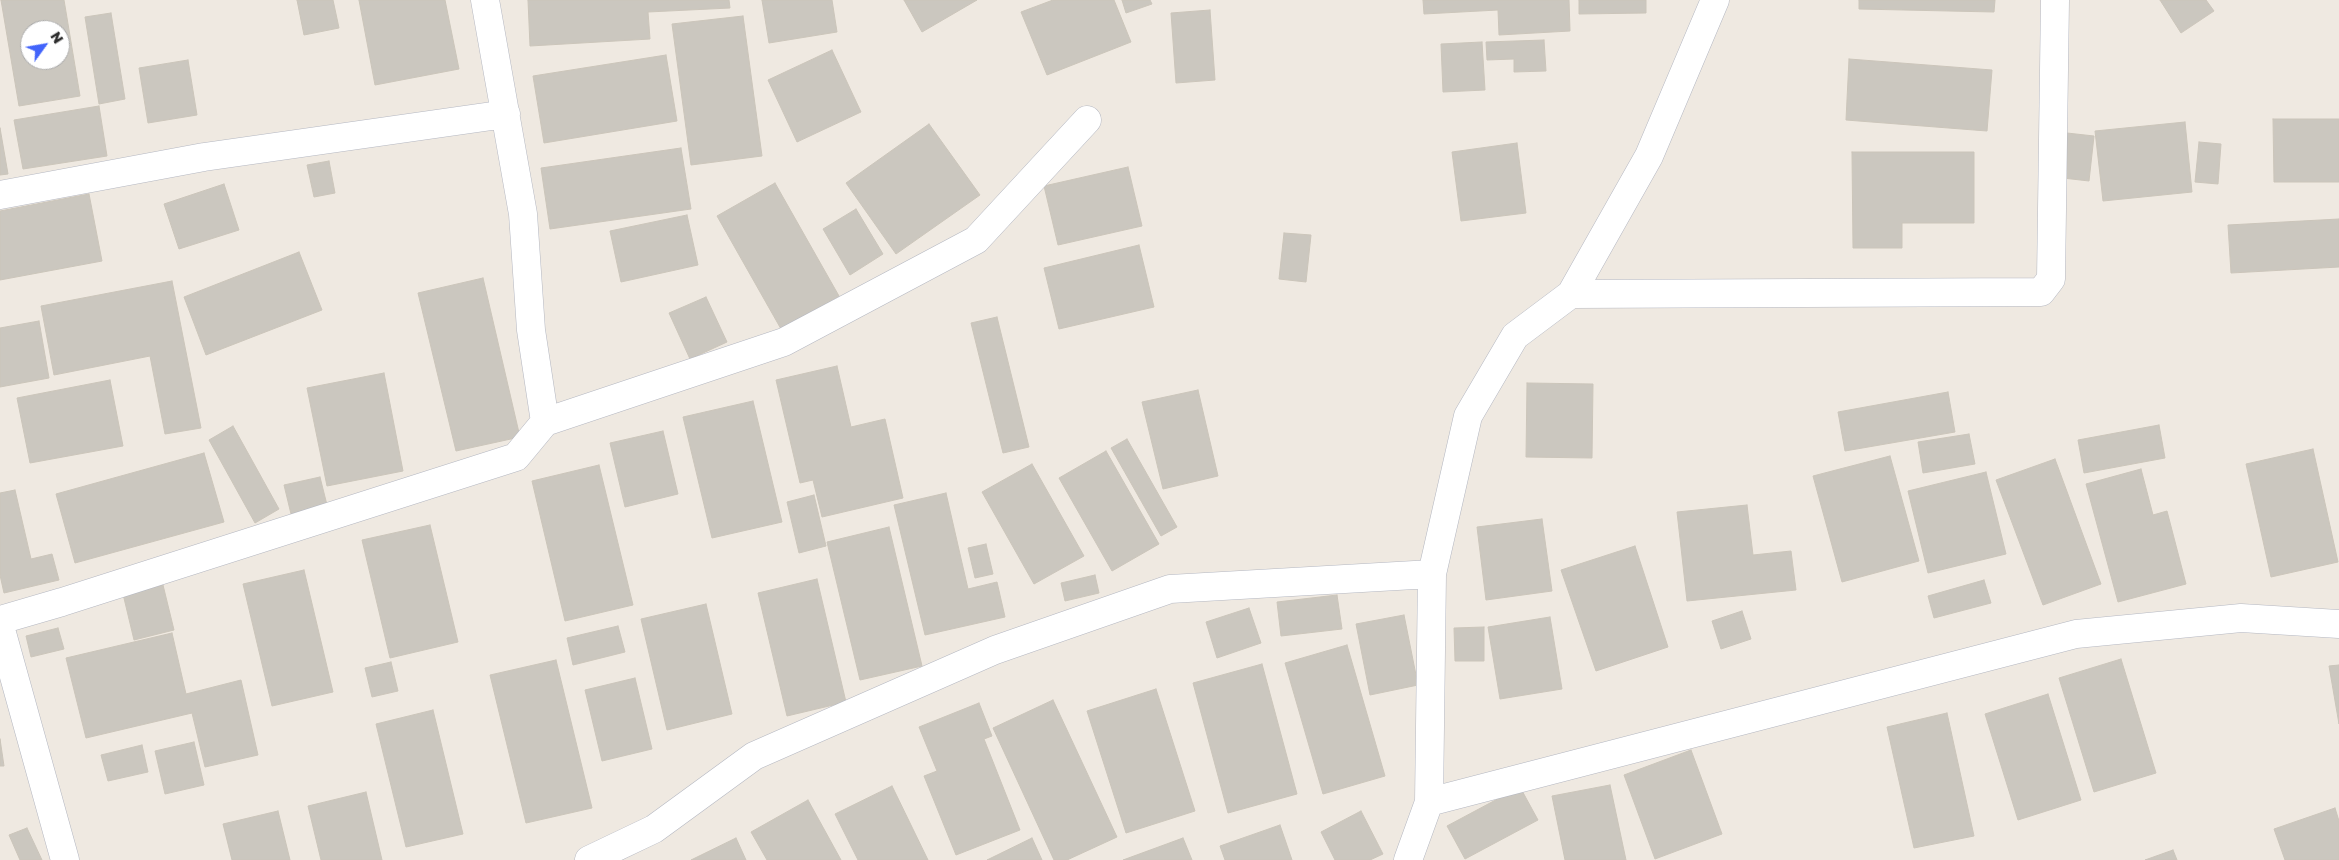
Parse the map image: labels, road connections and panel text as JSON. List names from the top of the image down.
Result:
{
  "north": "top right"
}
